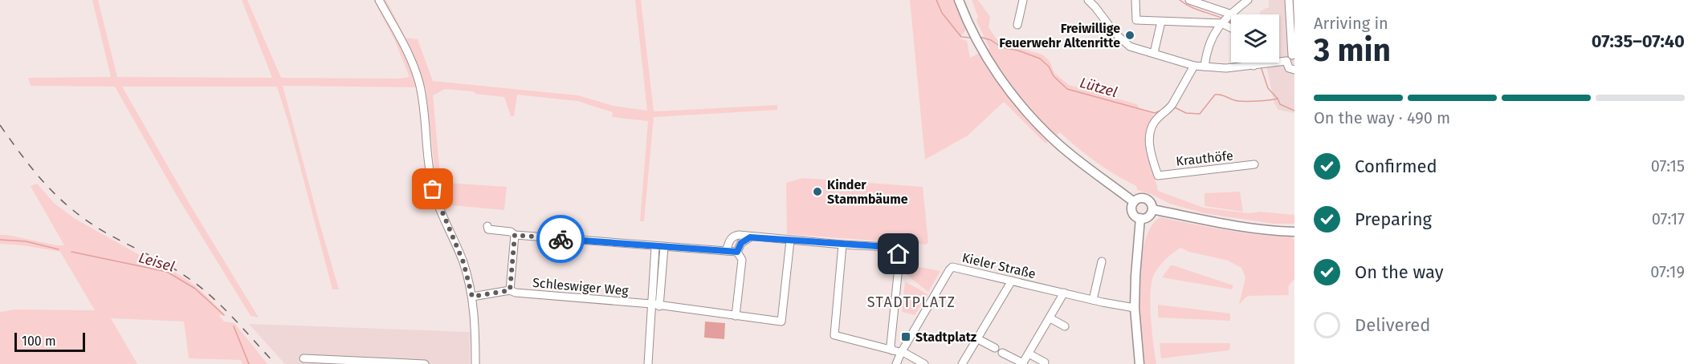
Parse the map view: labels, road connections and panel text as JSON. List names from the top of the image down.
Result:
{
  "streets": {
    "street": ["Krauthöfe", "Kieler Straße", "Schleswiger Weg"]
  },
  "districts": ["STADTPLATZ"],
  "water": ["Lützel", "Leisel"],
  "places": {
    "other": ["Freiwillige Feuerwehr Altenritte", "Kinder Stammbäume"],
    "transit": ["Stadtplatz"]
  },
  "scale_bar": "100 m",
  "page": {
    "heading": ["3 min", "Arriving in", "07:35–07:40"],
    "bar": "On the way · 490 m",
    "list": [
      ["Confirmed", "07:15"],
      ["Preparing", "07:17"],
      ["On the way", "07:19"],
      "Delivered"
    ],
    "scale": "100 m"
  }
}
